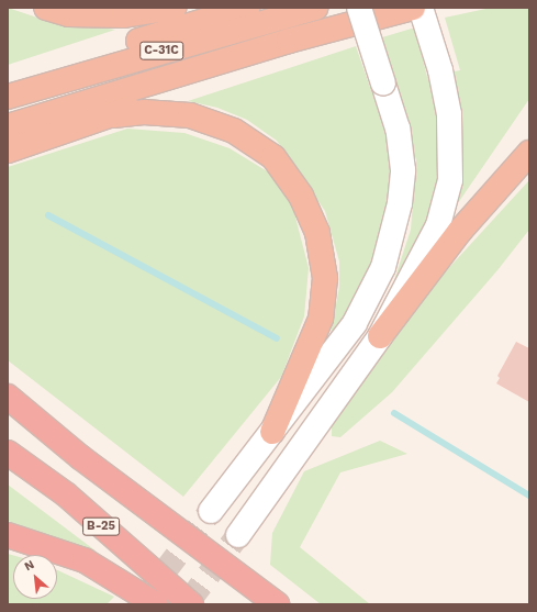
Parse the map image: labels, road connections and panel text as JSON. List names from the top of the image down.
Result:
{
  "streets": {
    "highway": ["C-31C", "B-25"]
  },
  "north": "top left"
}
